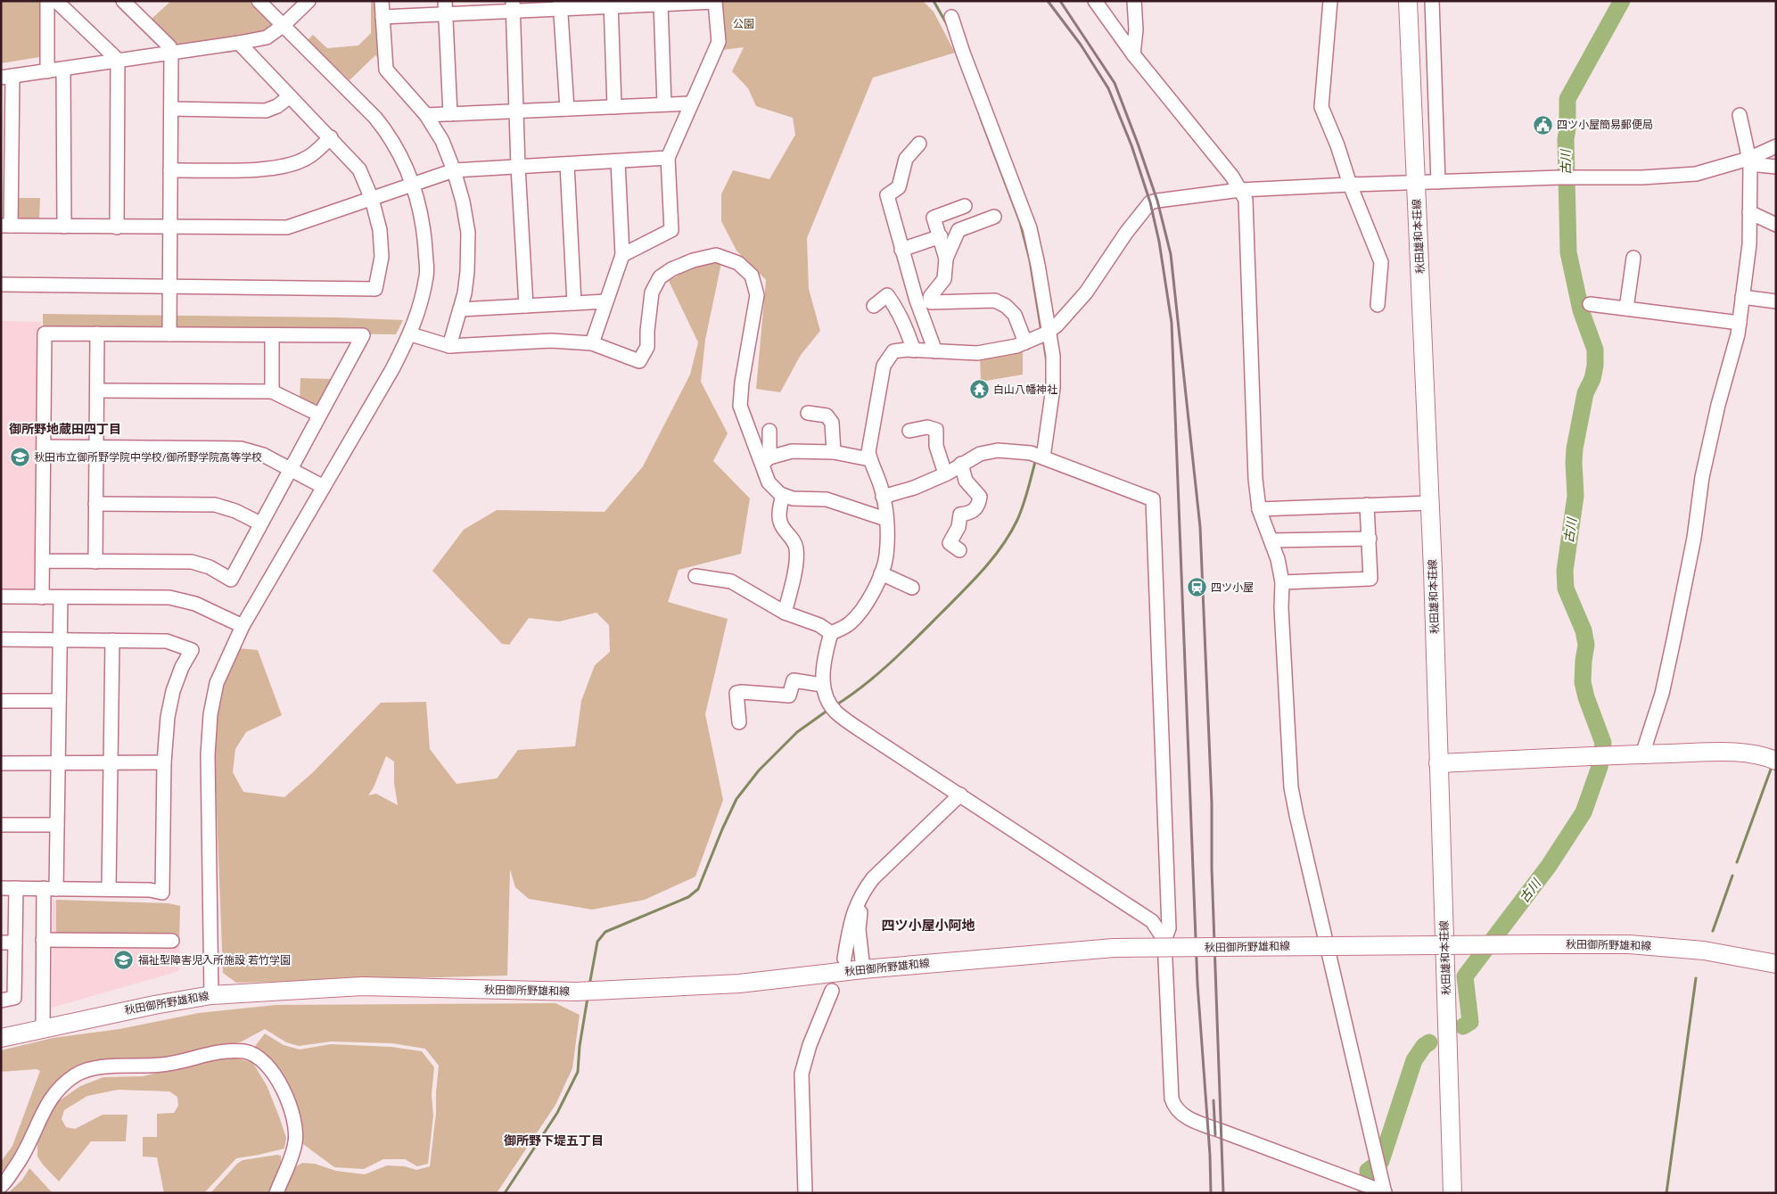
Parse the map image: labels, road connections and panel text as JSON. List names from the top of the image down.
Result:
{
  "streets": {
    "main road": ["秋田雄和本荘線", "秋田御所野雄和線"]
  },
  "districts": ["御所野地蔵田四丁目", "四ツ小屋小阿地", "御所野下堤五丁目"],
  "water": ["古川"],
  "parks": ["公園"],
  "places": {
    "public building": ["四ツ小屋簡易郵便局"],
    "temple": ["白山八幡神社"],
    "school or university": ["秋田市立御所野学院中学校/御所野学院高等学校", "福祉型障害児入所施設 若竹学園"],
    "station": ["四ツ小屋"]
  }
}
